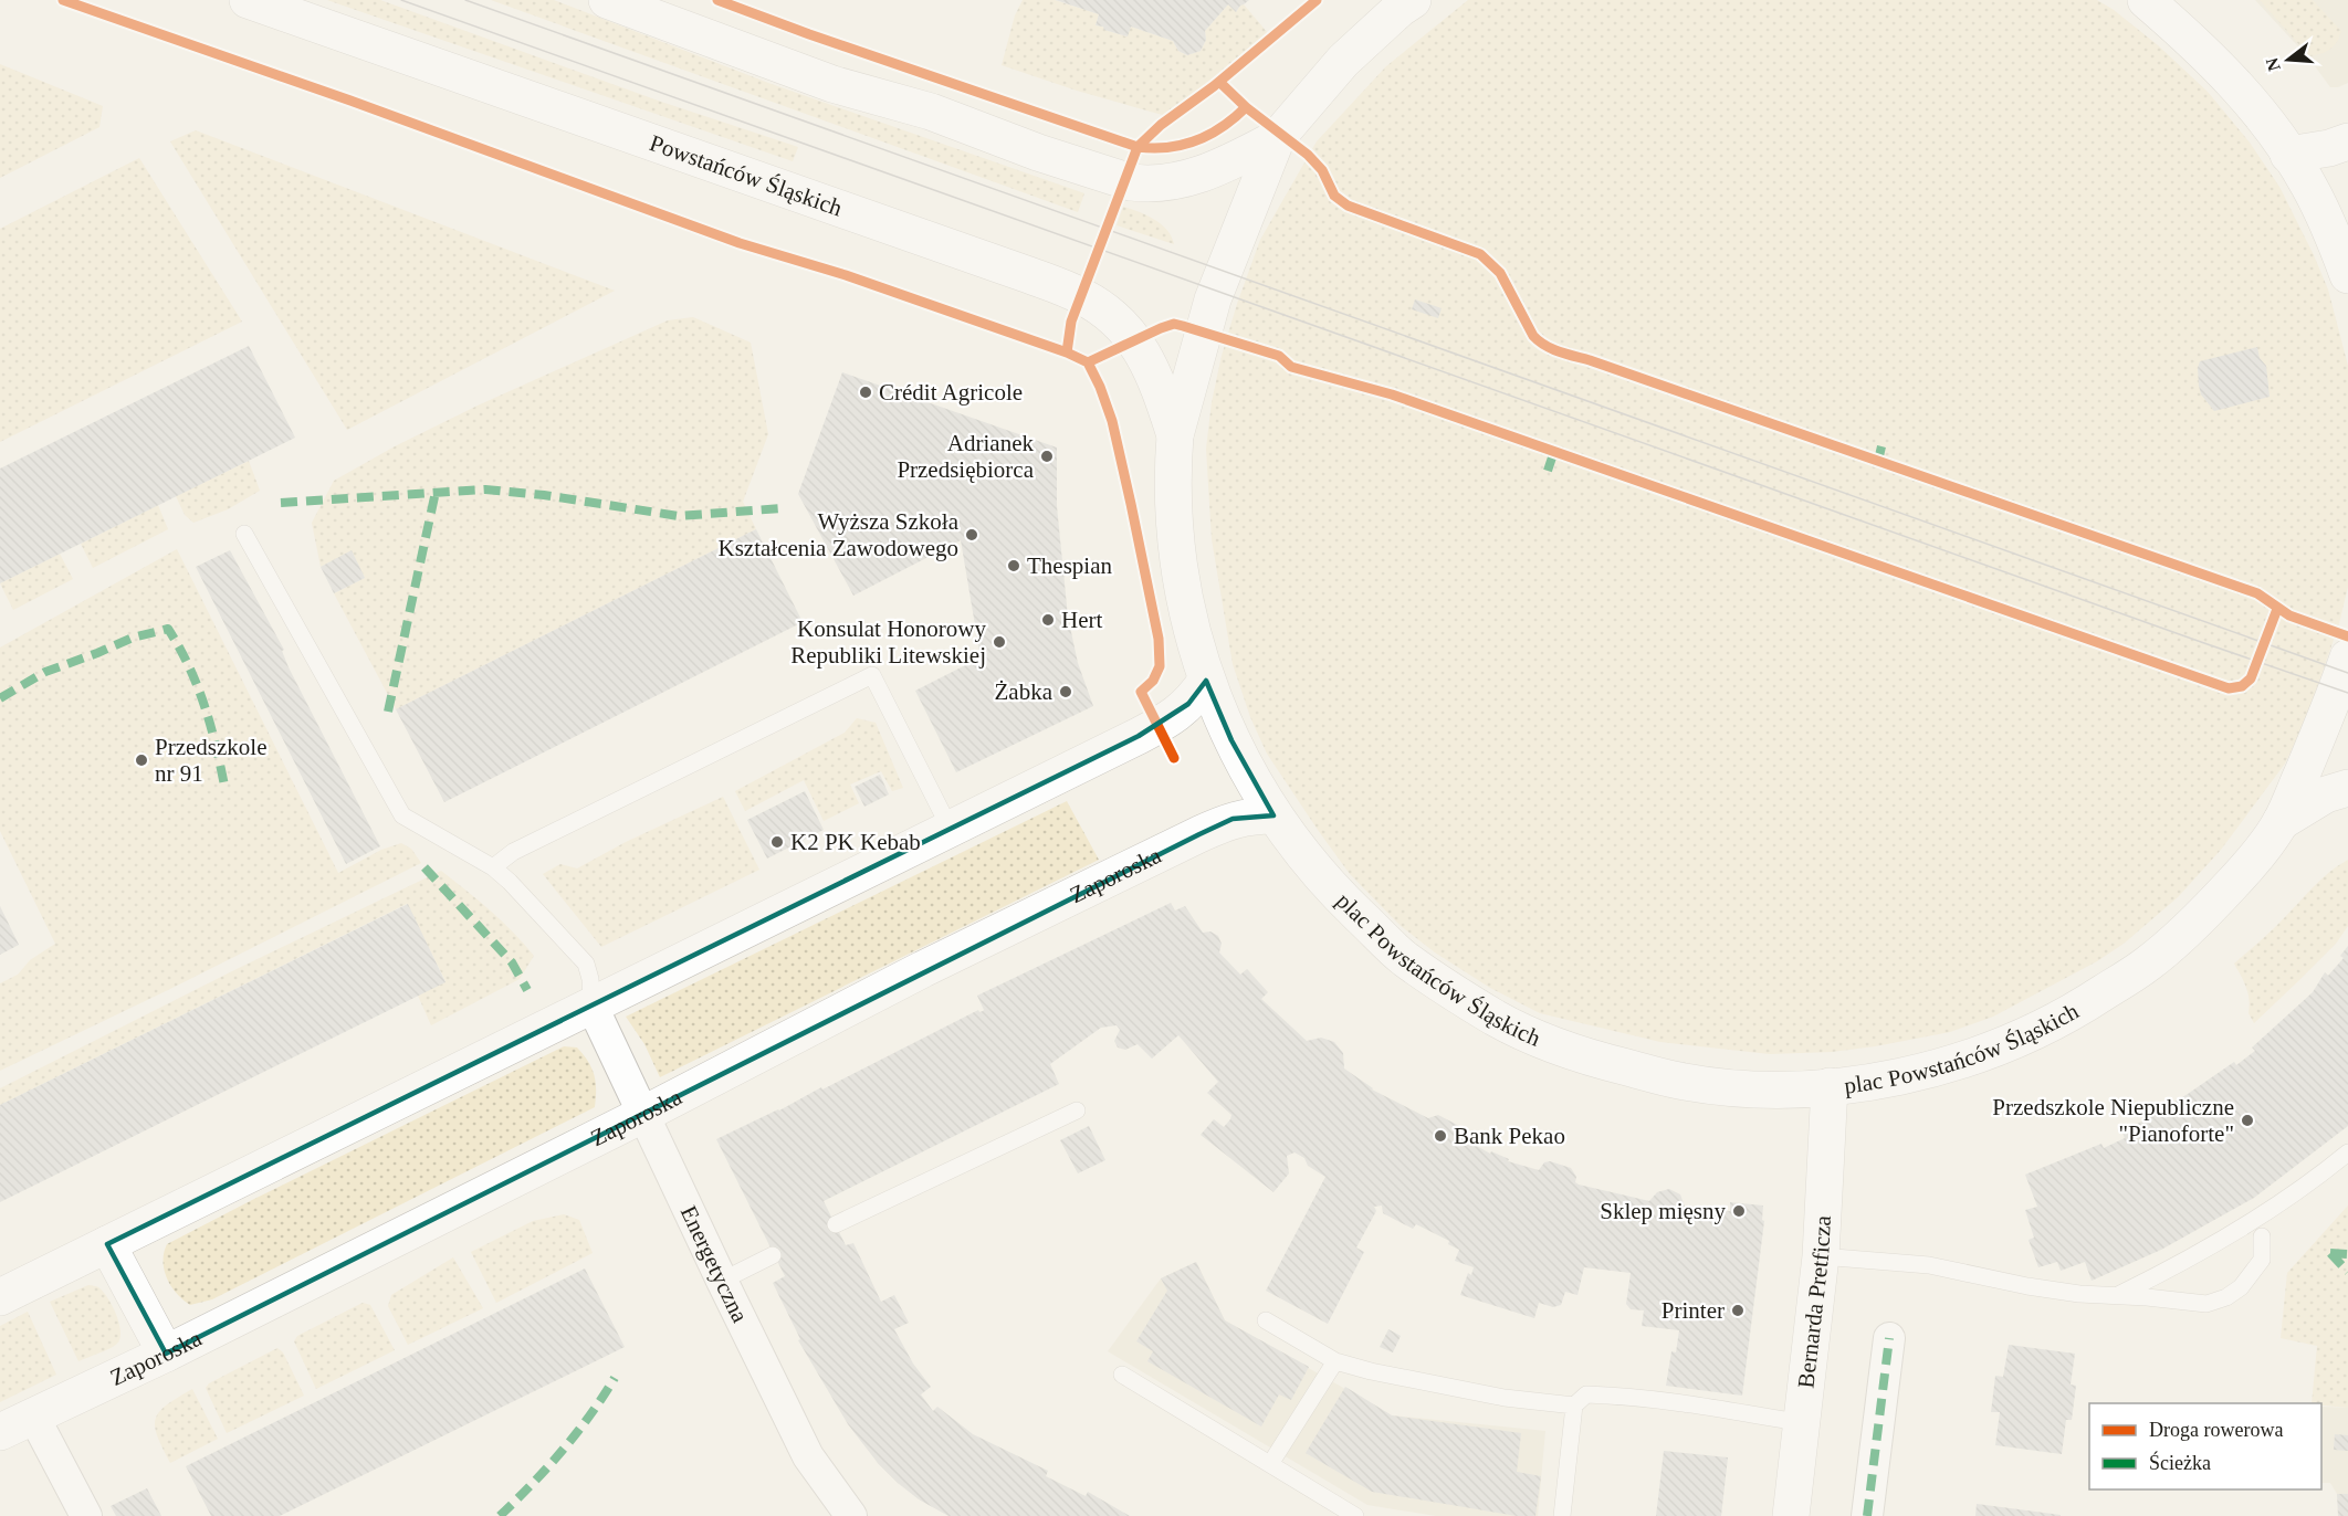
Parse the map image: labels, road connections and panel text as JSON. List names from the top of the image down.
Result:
{
  "streets": {
    "main road": [
      "Powstańców Śląskich",
      "Zaporoska",
      "plac Powstańców Śląskich",
      "Bernarda Pretficza"
    ],
    "street": ["Energetyczna"]
  },
  "crossings": [
    ["Powstańców Śląskich", "plac Powstańców Śląskich"],
    ["Zaporoska", "plac Powstańców Śląskich"],
    ["Zaporoska", "Energetyczna"],
    ["plac Powstańców Śląskich", "Bernarda Pretficza"]
  ],
  "places": [
    "Crédit Agricole",
    "Adrianek Przedsiębiorca",
    "Wyższa Szkoła Kształcenia Zawodowego",
    "Thespian",
    "Hert",
    "Konsulat Honorowy Republiki Litewskiej",
    "Żabka",
    "Przedszkole nr 91",
    "K2 PK Kebab",
    "Przedszkole Niepubliczne \"Pianoforte\"",
    "Bank Pekao",
    "Sklep mięsny",
    "Printer"
  ],
  "legend": ["Droga rowerowa", "Ścieżka"],
  "north": "left"
}
